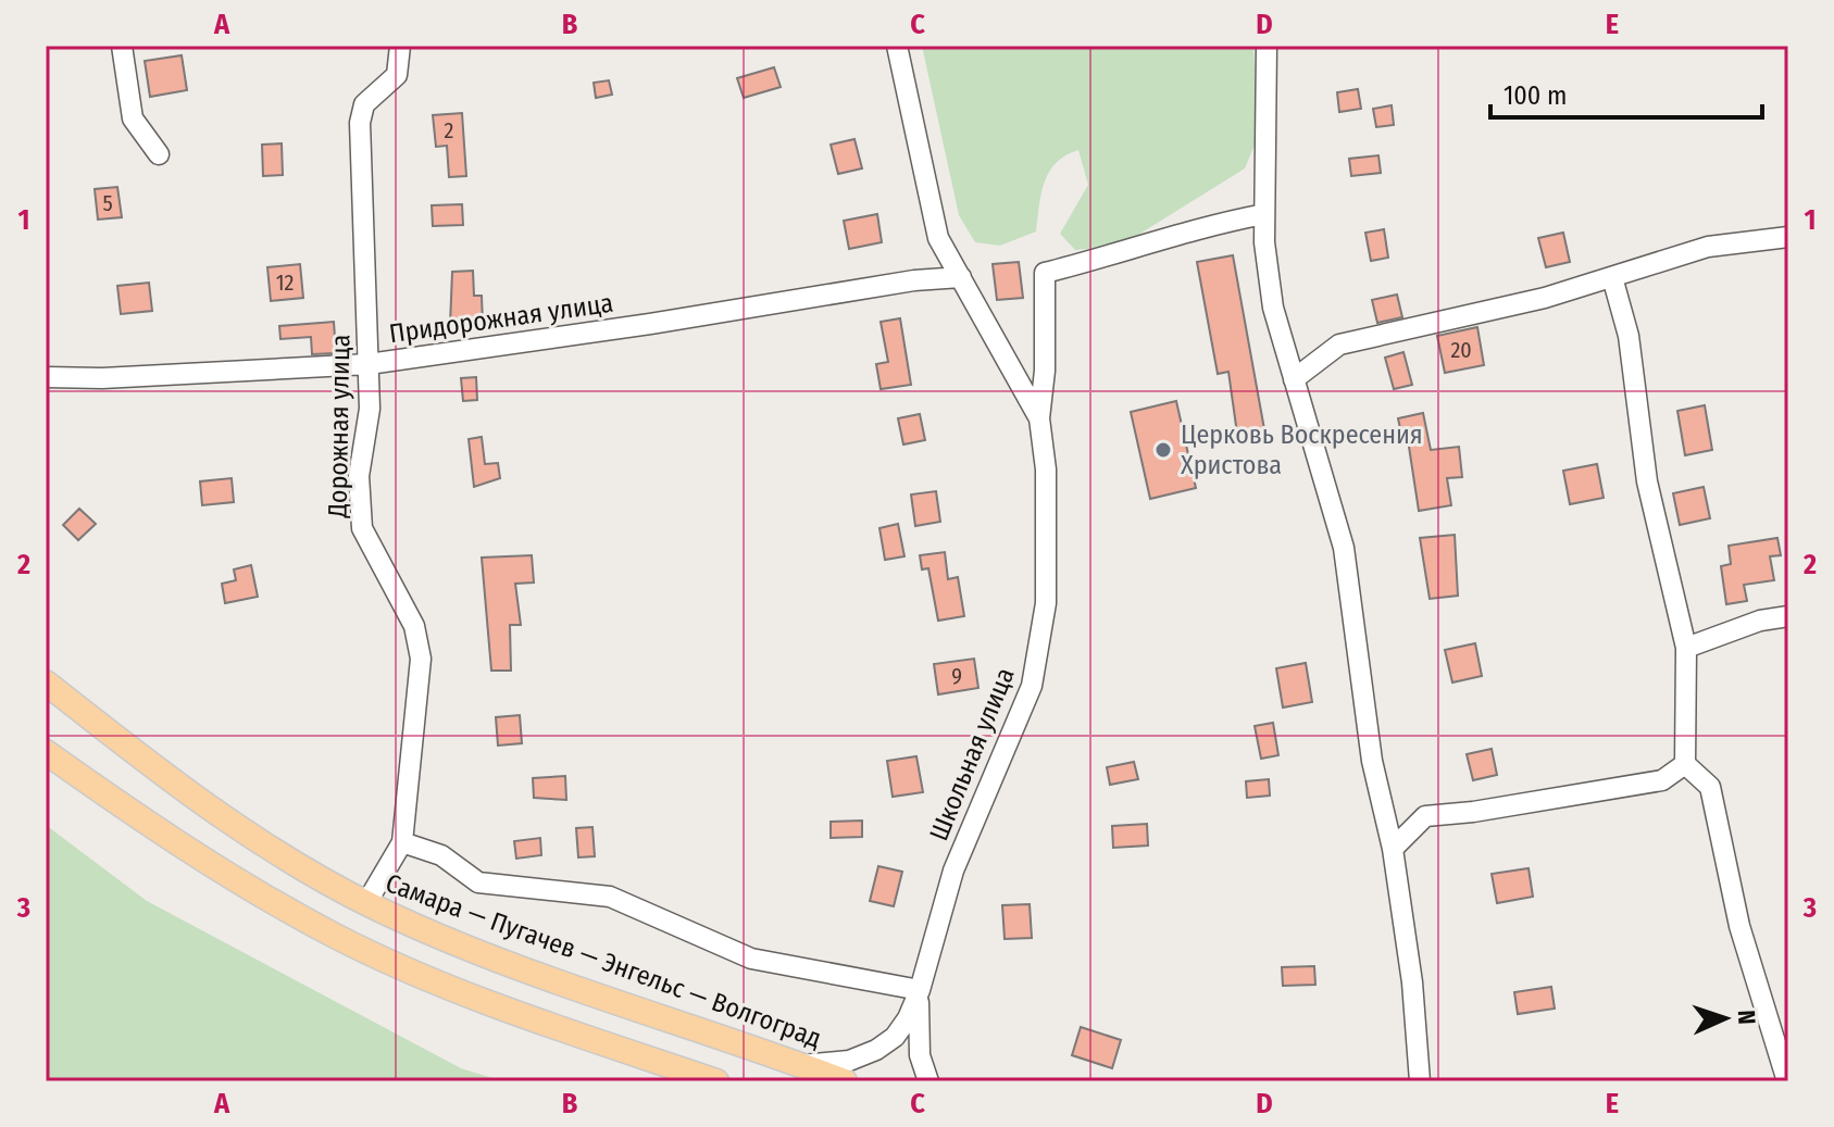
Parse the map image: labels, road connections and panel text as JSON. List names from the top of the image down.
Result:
{
  "streets": {
    "main road": ["Самара — Пугачев — Энгельс — Волгоград"],
    "street": ["Придорожная улица", "Дорожная улица", "Школьная улица"]
  },
  "crossings": [
    ["Придорожная улица", "Дорожная улица"],
    ["Придорожная улица", "Школьная улица"],
    ["Дорожная улица", "Самара — Пугачев — Энгельс — Волгоград"],
    ["Школьная улица", "Самара — Пугачев — Энгельс — Волгоград"]
  ],
  "places": ["Церковь Воскресения Христова"],
  "house_numbers": [
    "2",
    "5",
    "12",
    "20",
    "9"
  ],
  "scale_bar": "100 m",
  "north": "right",
  "grid": {
    "columns": [
      "A",
      "B",
      "C",
      "D",
      "E"
    ],
    "rows": ["1", "2", "3"]
  }
}
